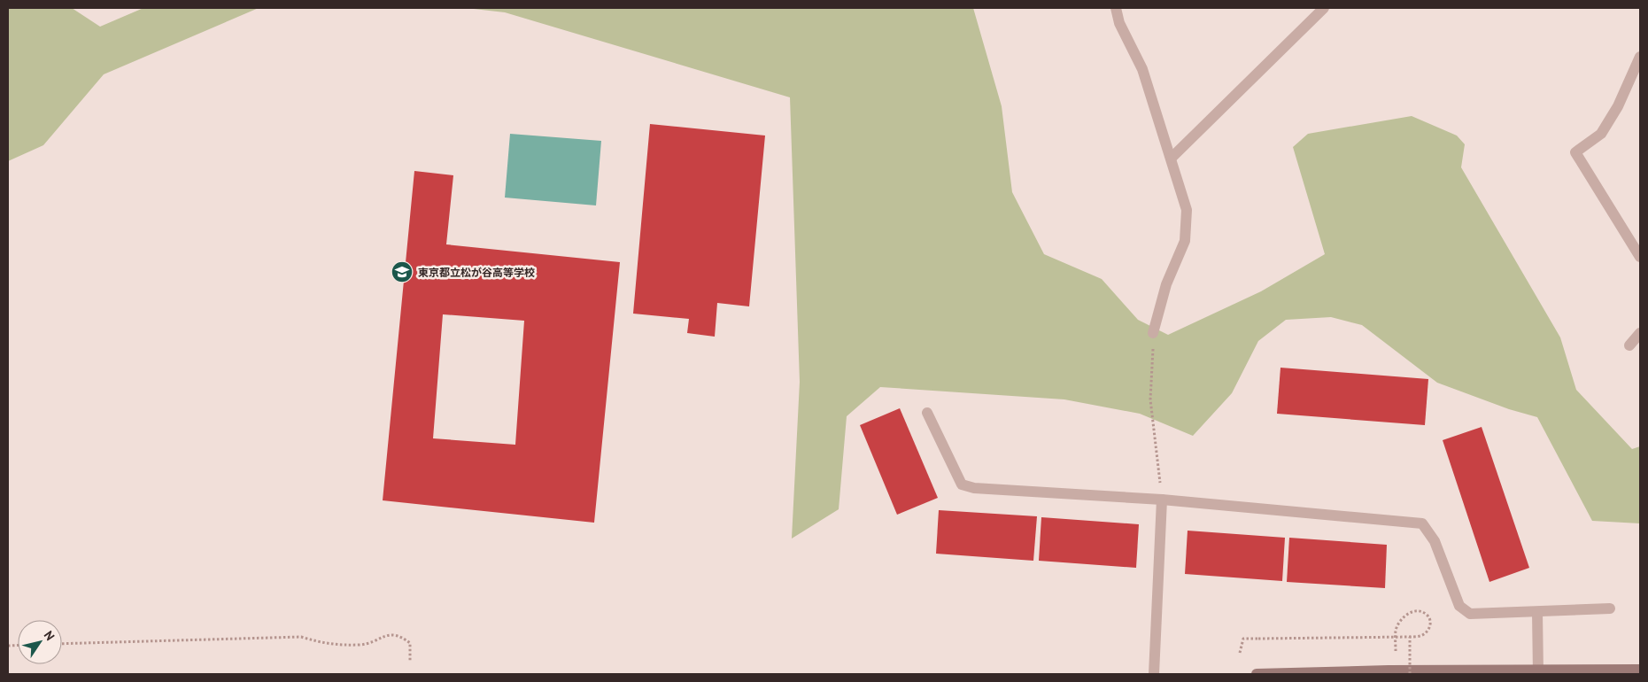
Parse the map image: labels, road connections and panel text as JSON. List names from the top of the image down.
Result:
{
  "places": {
    "school or university": ["東京都立松が谷高等学校"]
  },
  "north": "top right"
}
